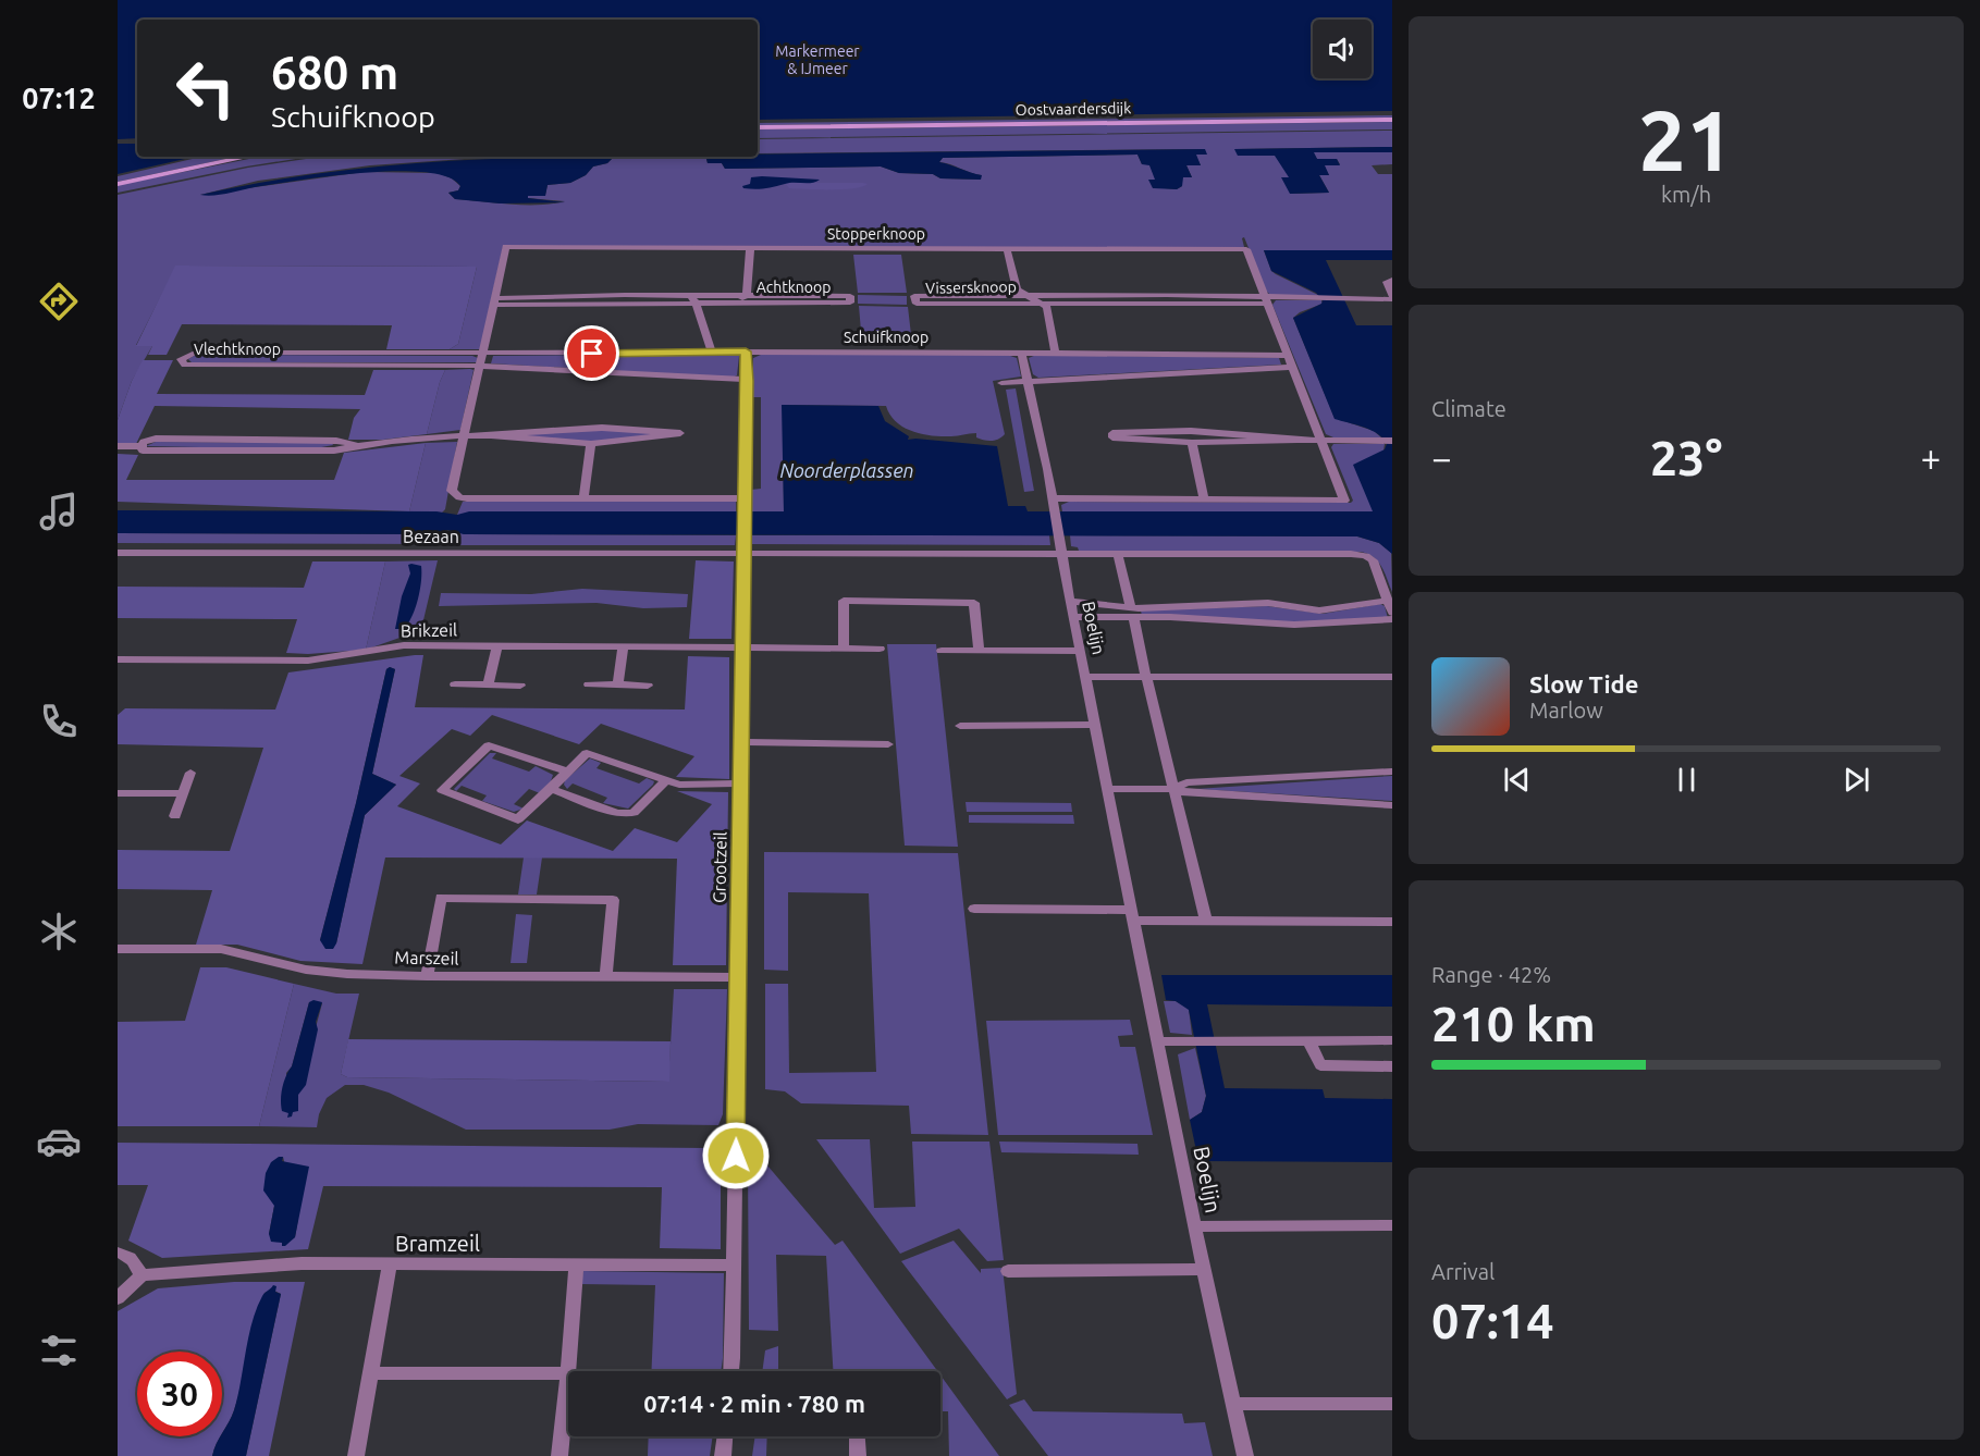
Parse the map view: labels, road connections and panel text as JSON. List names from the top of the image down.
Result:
{
  "streets": {
    "main road": ["Oostvaardersdijk"],
    "street": [
      "Stopperknoop",
      "Achtknoop",
      "Vissersknoop",
      "Schuifknoop",
      "Vlechtknoop",
      "Bezaan",
      "Boelijn",
      "Brikzeil",
      "Grootzeil",
      "Marszeil",
      "Bramzeil"
    ]
  },
  "crossings": [
    ["Stopperknoop", "Achtknoop"],
    ["Stopperknoop", "Vissersknoop"],
    ["Schuifknoop", "Vlechtknoop"],
    ["Schuifknoop", "Boelijn"],
    ["Schuifknoop", "Grootzeil"],
    ["Bezaan", "Boelijn"],
    ["Bezaan", "Grootzeil"],
    ["Brikzeil", "Grootzeil"],
    ["Grootzeil", "Marszeil"],
    ["Grootzeil", "Bramzeil"]
  ],
  "water": ["Noorderplassen"],
  "parks": ["Markermeer & IJmeer"],
  "page": {
    "tabs": "07:12",
    "tile": [
      ["21", "km/h"],
      "Climate",
      ["Range · 42%", "210 km"],
      ["Arrival", "07:14"]
    ],
    "turn": ["680 m", "Schuifknoop"],
    "heat": ["−", "23°", "+"],
    "song": ["Slow Tide", "Marlow"],
    "limit": "30",
    "trip": "07:14 · 2 min · 780 m"
  }
}
